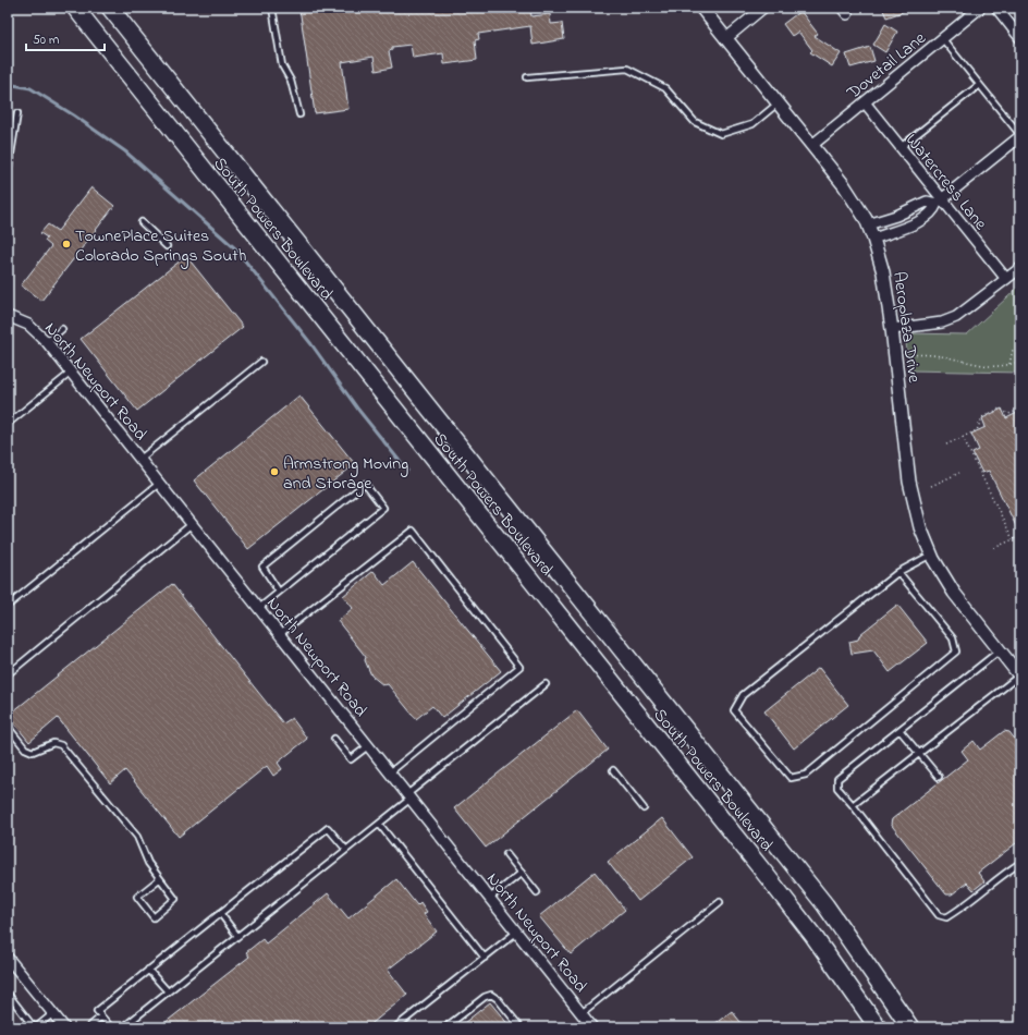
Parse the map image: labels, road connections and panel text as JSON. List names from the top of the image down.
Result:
{
  "streets": {
    "highway": ["South Powers Boulevard"],
    "street": [
      "Dovetail Lane",
      "Watercress Lane",
      "Aeroplaza Drive",
      "North Newport Road"
    ]
  },
  "crossings": [
    ["Dovetail Lane", "Watercress Lane"],
    ["Dovetail Lane", "Aeroplaza Drive"]
  ],
  "places": ["TownePlace Suites Colorado Springs South", "Armstrong Moving and Storage"],
  "scale_bar": "50 m"
}
